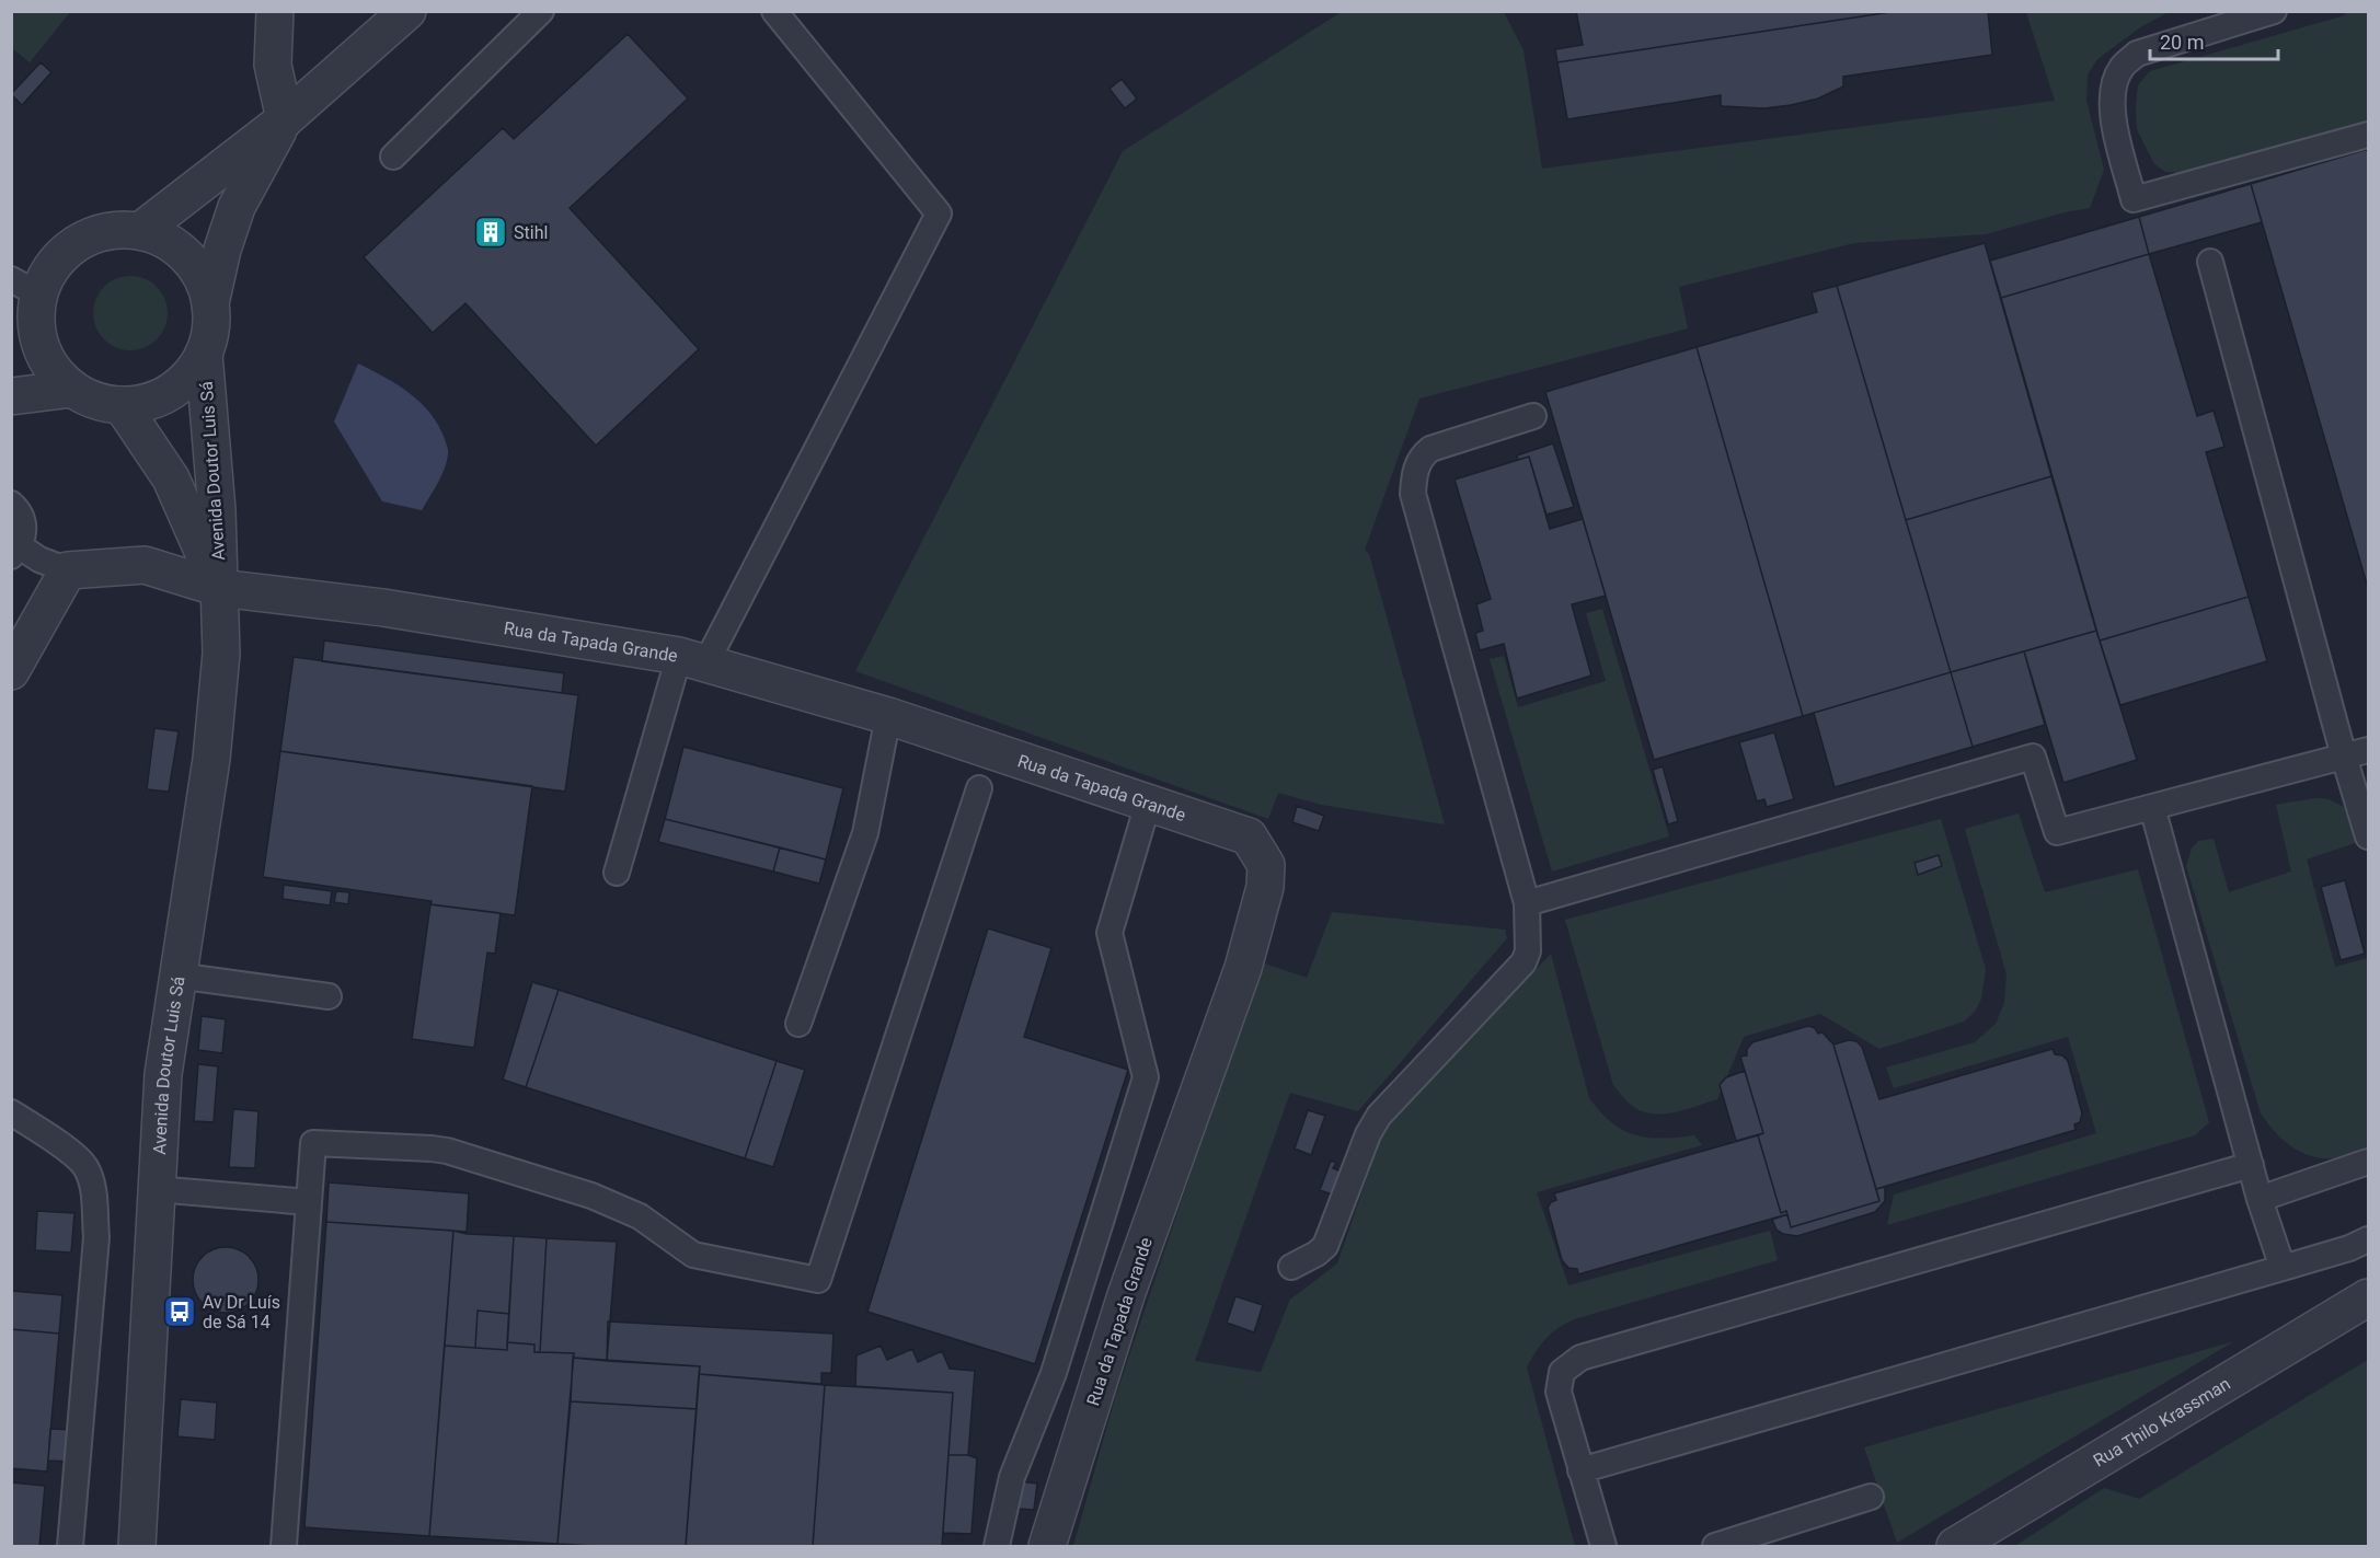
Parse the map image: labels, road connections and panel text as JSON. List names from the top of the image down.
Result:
{
  "streets": {
    "street": ["Avenida Doutor Luis Sá", "Rua da Tapada Grande", "Rua Thilo Krassman"]
  },
  "crossings": [
    ["Avenida Doutor Luis Sá", "Rua da Tapada Grande"]
  ],
  "places": {
    "building": ["Stihl"],
    "bus stop": ["Av Dr Luís de Sá 14"]
  },
  "scale_bar": "20 m"
}
